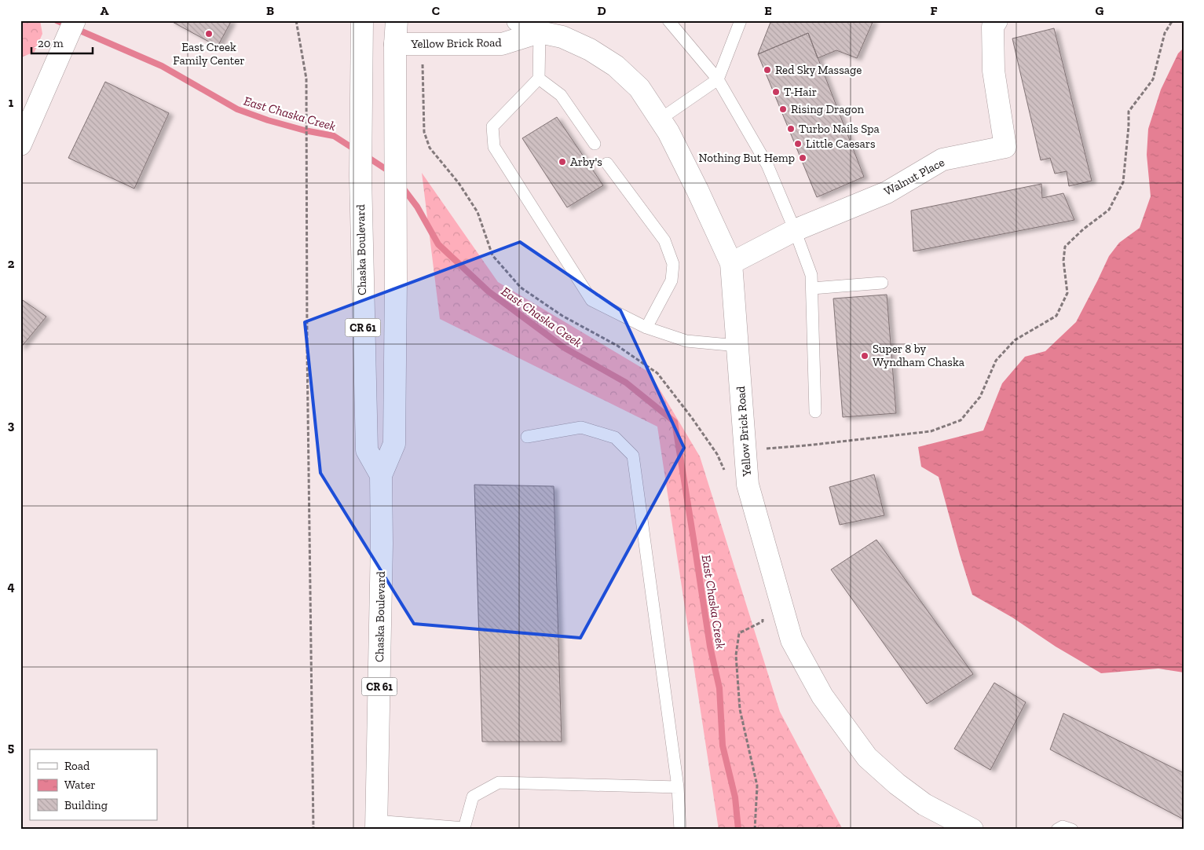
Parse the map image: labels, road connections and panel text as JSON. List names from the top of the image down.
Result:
{
  "streets": {
    "street": [
      "Yellow Brick Road",
      "Walnut Place",
      "Chaska Boulevard",
      "CR 61"
    ]
  },
  "crossings": [
    ["Yellow Brick Road", "Walnut Place"],
    ["Yellow Brick Road", "Chaska Boulevard"]
  ],
  "water": ["East Chaska Creek"],
  "places": [
    "East Creek Family Center",
    "Red Sky Massage",
    "T-Hair",
    "Rising Dragon",
    "Turbo Nails Spa",
    "Little Caesars",
    "Nothing But Hemp",
    "Arby's",
    "Super 8 by Wyndham Chaska"
  ],
  "legend": ["Road", "Water", "Building"],
  "scale_bar": "20 m",
  "grid": {
    "columns": [
      "A",
      "B",
      "C",
      "D",
      "E",
      "F",
      "G"
    ],
    "rows": [
      "1",
      "2",
      "3",
      "4",
      "5"
    ]
  }
}
